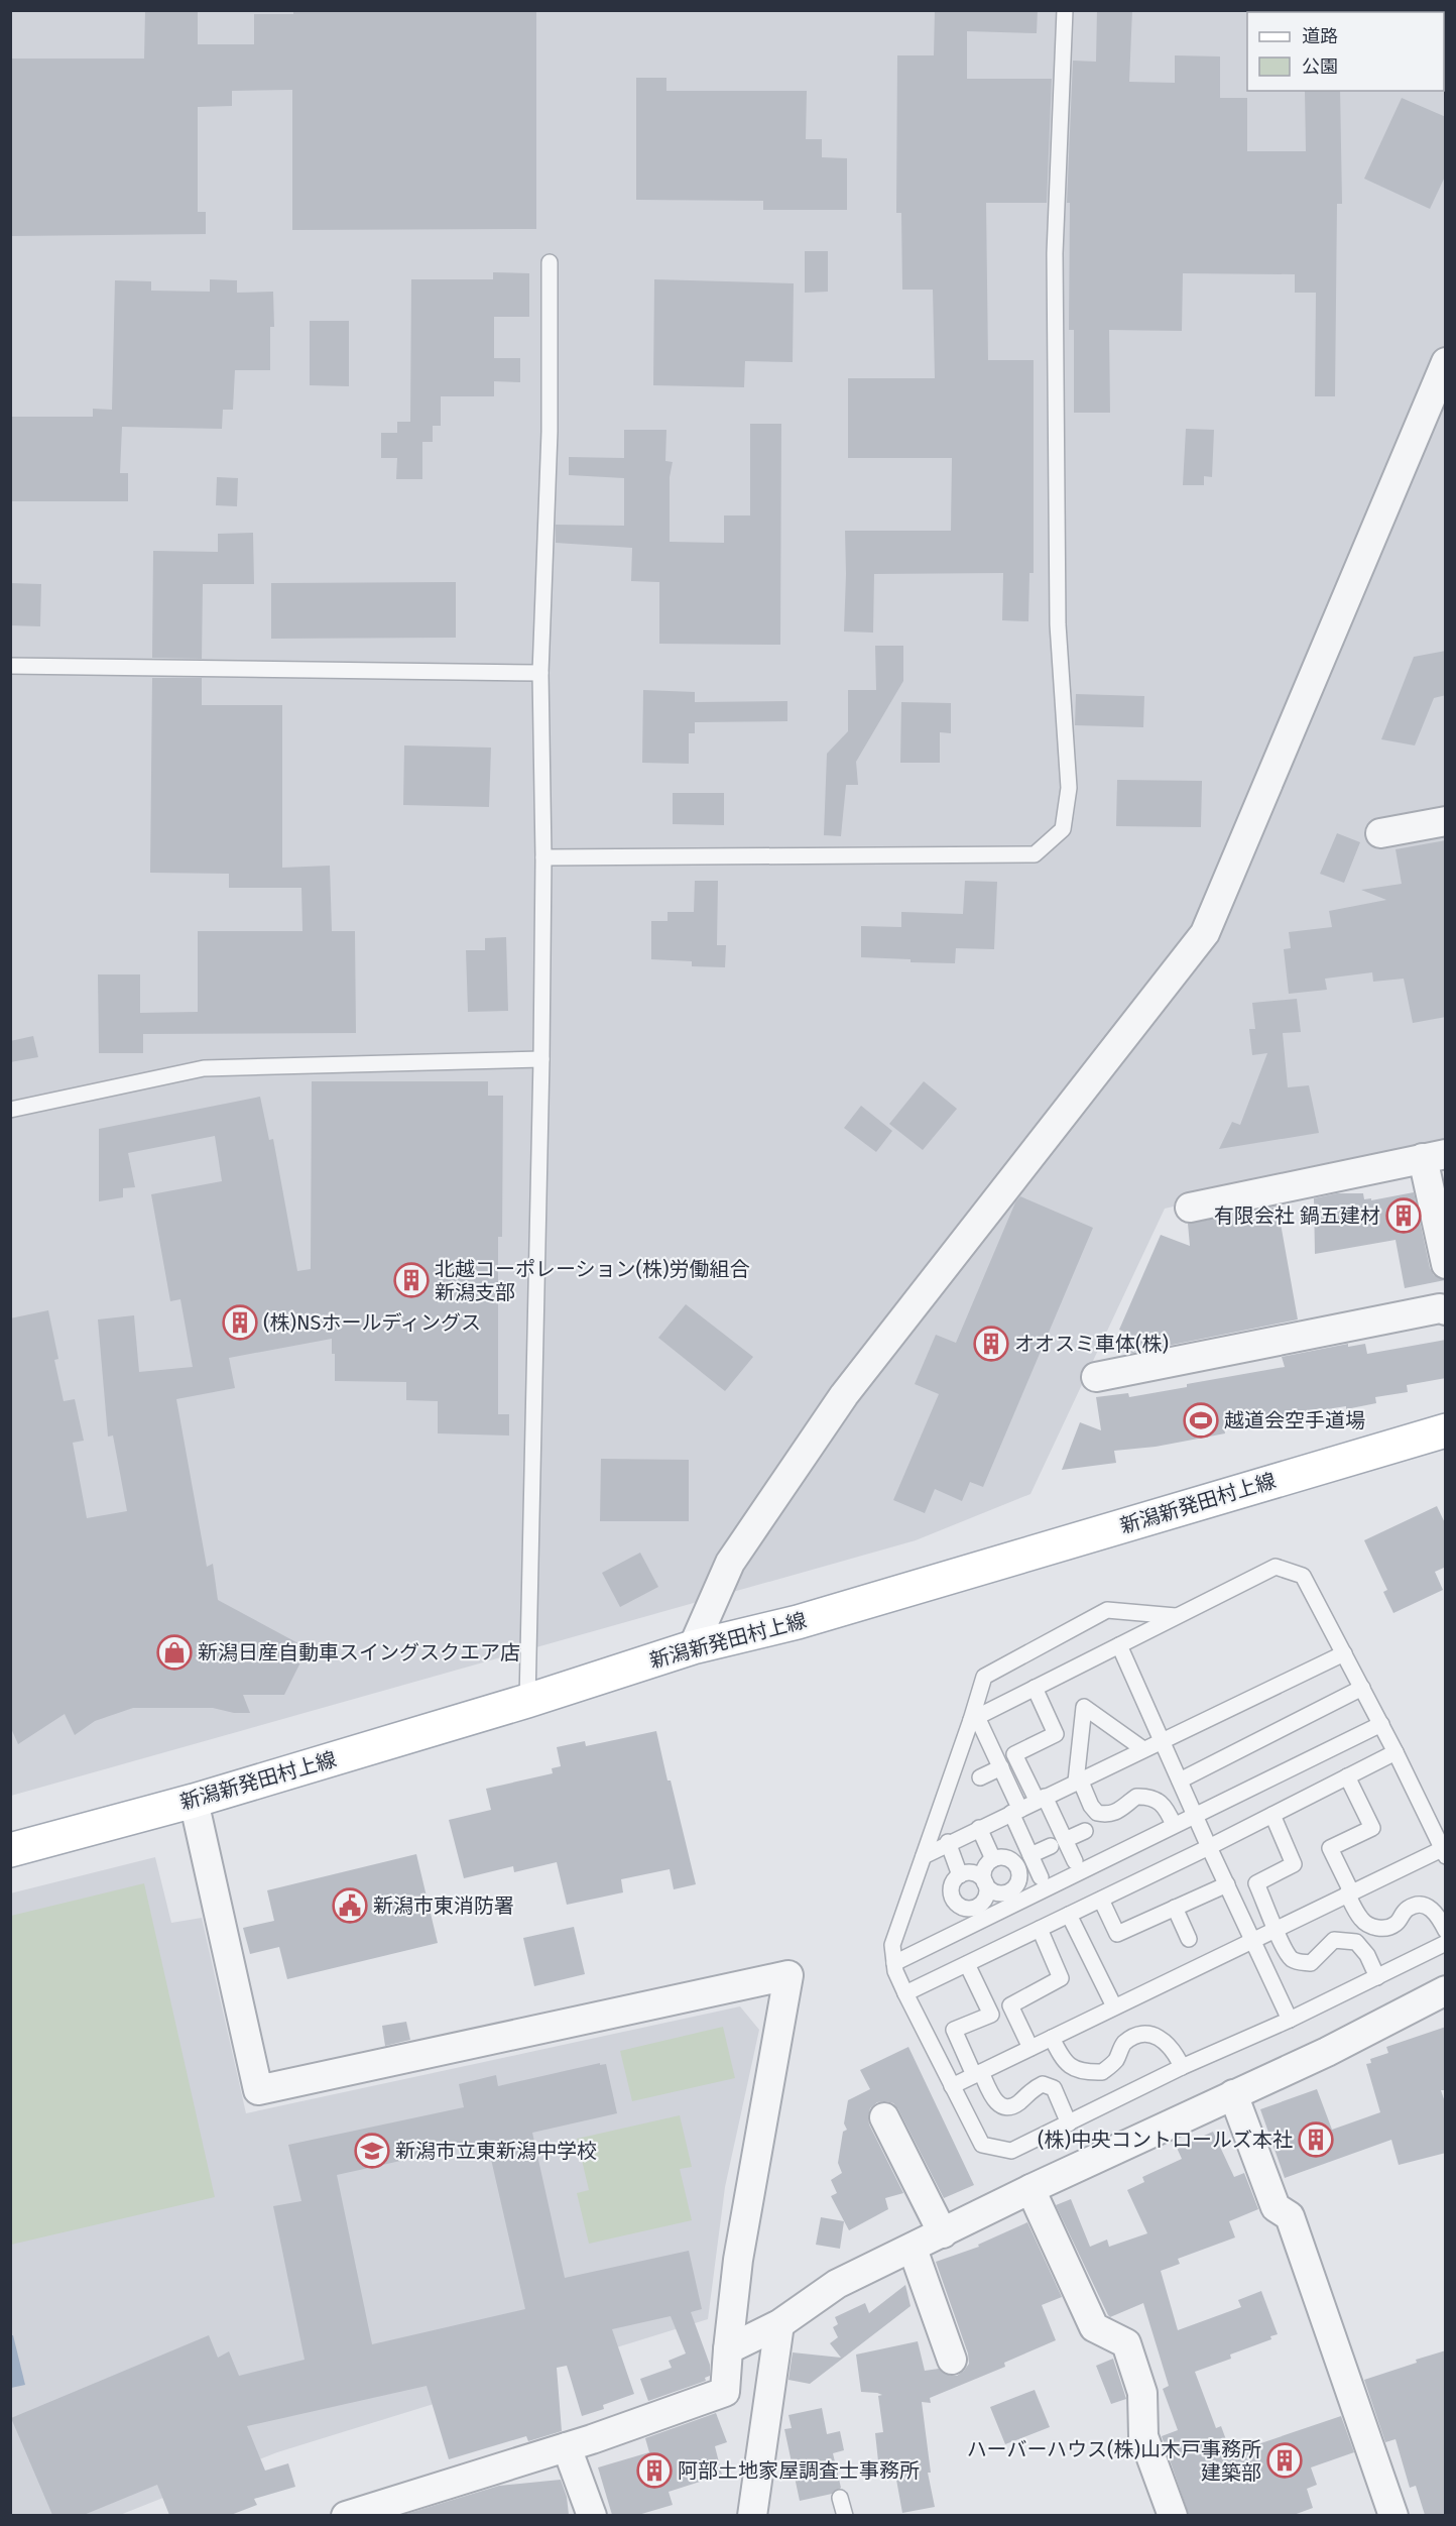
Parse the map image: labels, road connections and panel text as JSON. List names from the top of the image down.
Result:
{
  "streets": {
    "main road": ["新潟新発田村上線"]
  },
  "places": {
    "building": [
      "有限会社 鍋五建材",
      "北越コーポレーション(株)労働組合 新潟支部",
      "(株)NSホールディングス",
      "オオスミ車体(株)",
      "(株)中央コントロールズ本社",
      "ハーバーハウス(株)山木戸事務所 建築部",
      "阿部土地家屋調査士事務所"
    ],
    "sports": ["越道会空手道場"],
    "shop": ["新潟日産自動車スイングスクエア店"],
    "public building": ["新潟市東消防署"],
    "school or university": ["新潟市立東新潟中学校"]
  },
  "legend": ["道路", "公園"]
}
